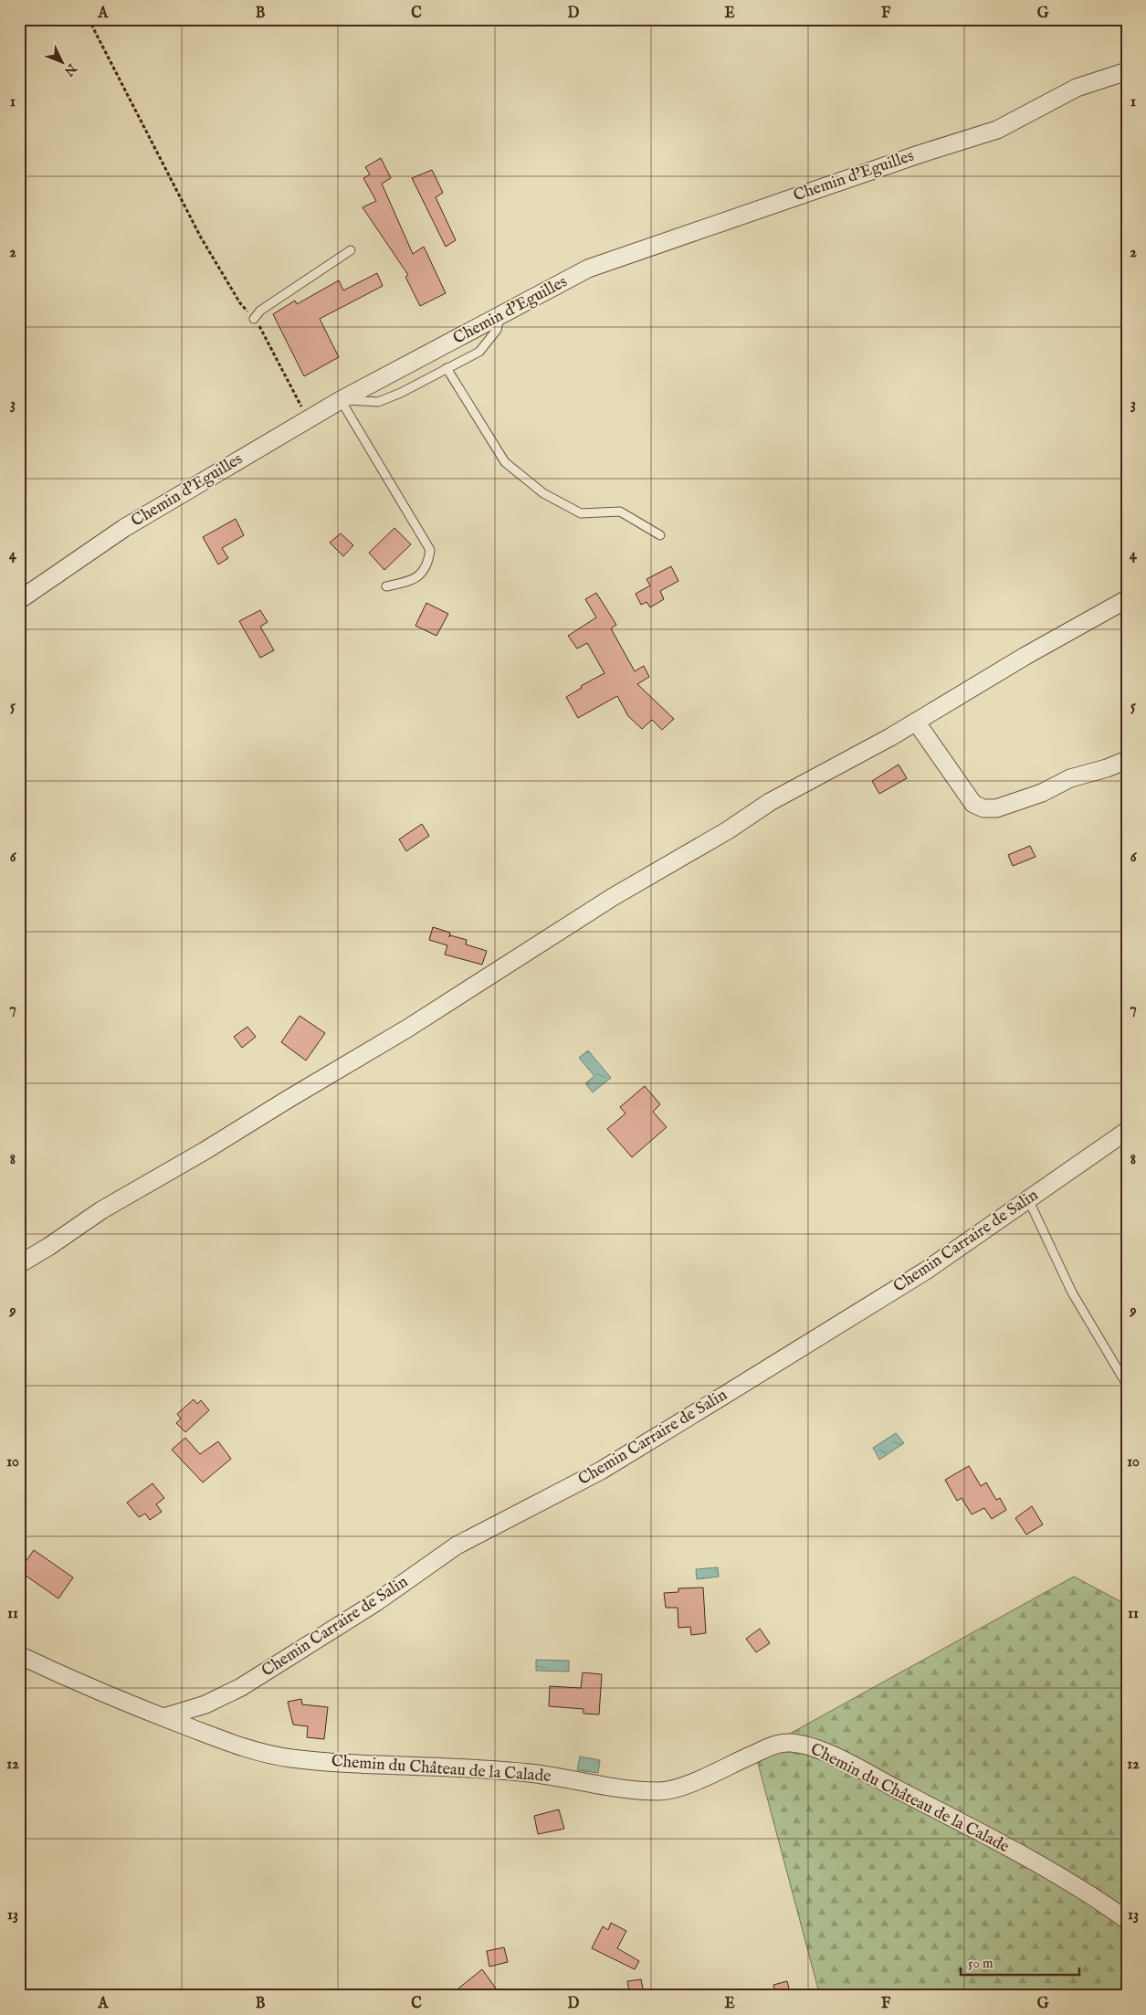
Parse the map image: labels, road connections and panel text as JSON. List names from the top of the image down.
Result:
{
  "streets": {
    "street": ["Chemin d'Eguilles", "Chemin Carraire de Salin", "Chemin du Château de la Calade"]
  },
  "crossings": [
    ["Chemin Carraire de Salin", "Chemin du Château de la Calade"]
  ],
  "scale_bar": "50 m",
  "north": "bottom right",
  "grid": {
    "columns": [
      "A",
      "B",
      "C",
      "D",
      "E",
      "F",
      "G"
    ],
    "rows": [
      "1",
      "2",
      "3",
      "4",
      "5",
      "6",
      "7",
      "8",
      "9",
      "10",
      "11",
      "12",
      "13"
    ]
  }
}
